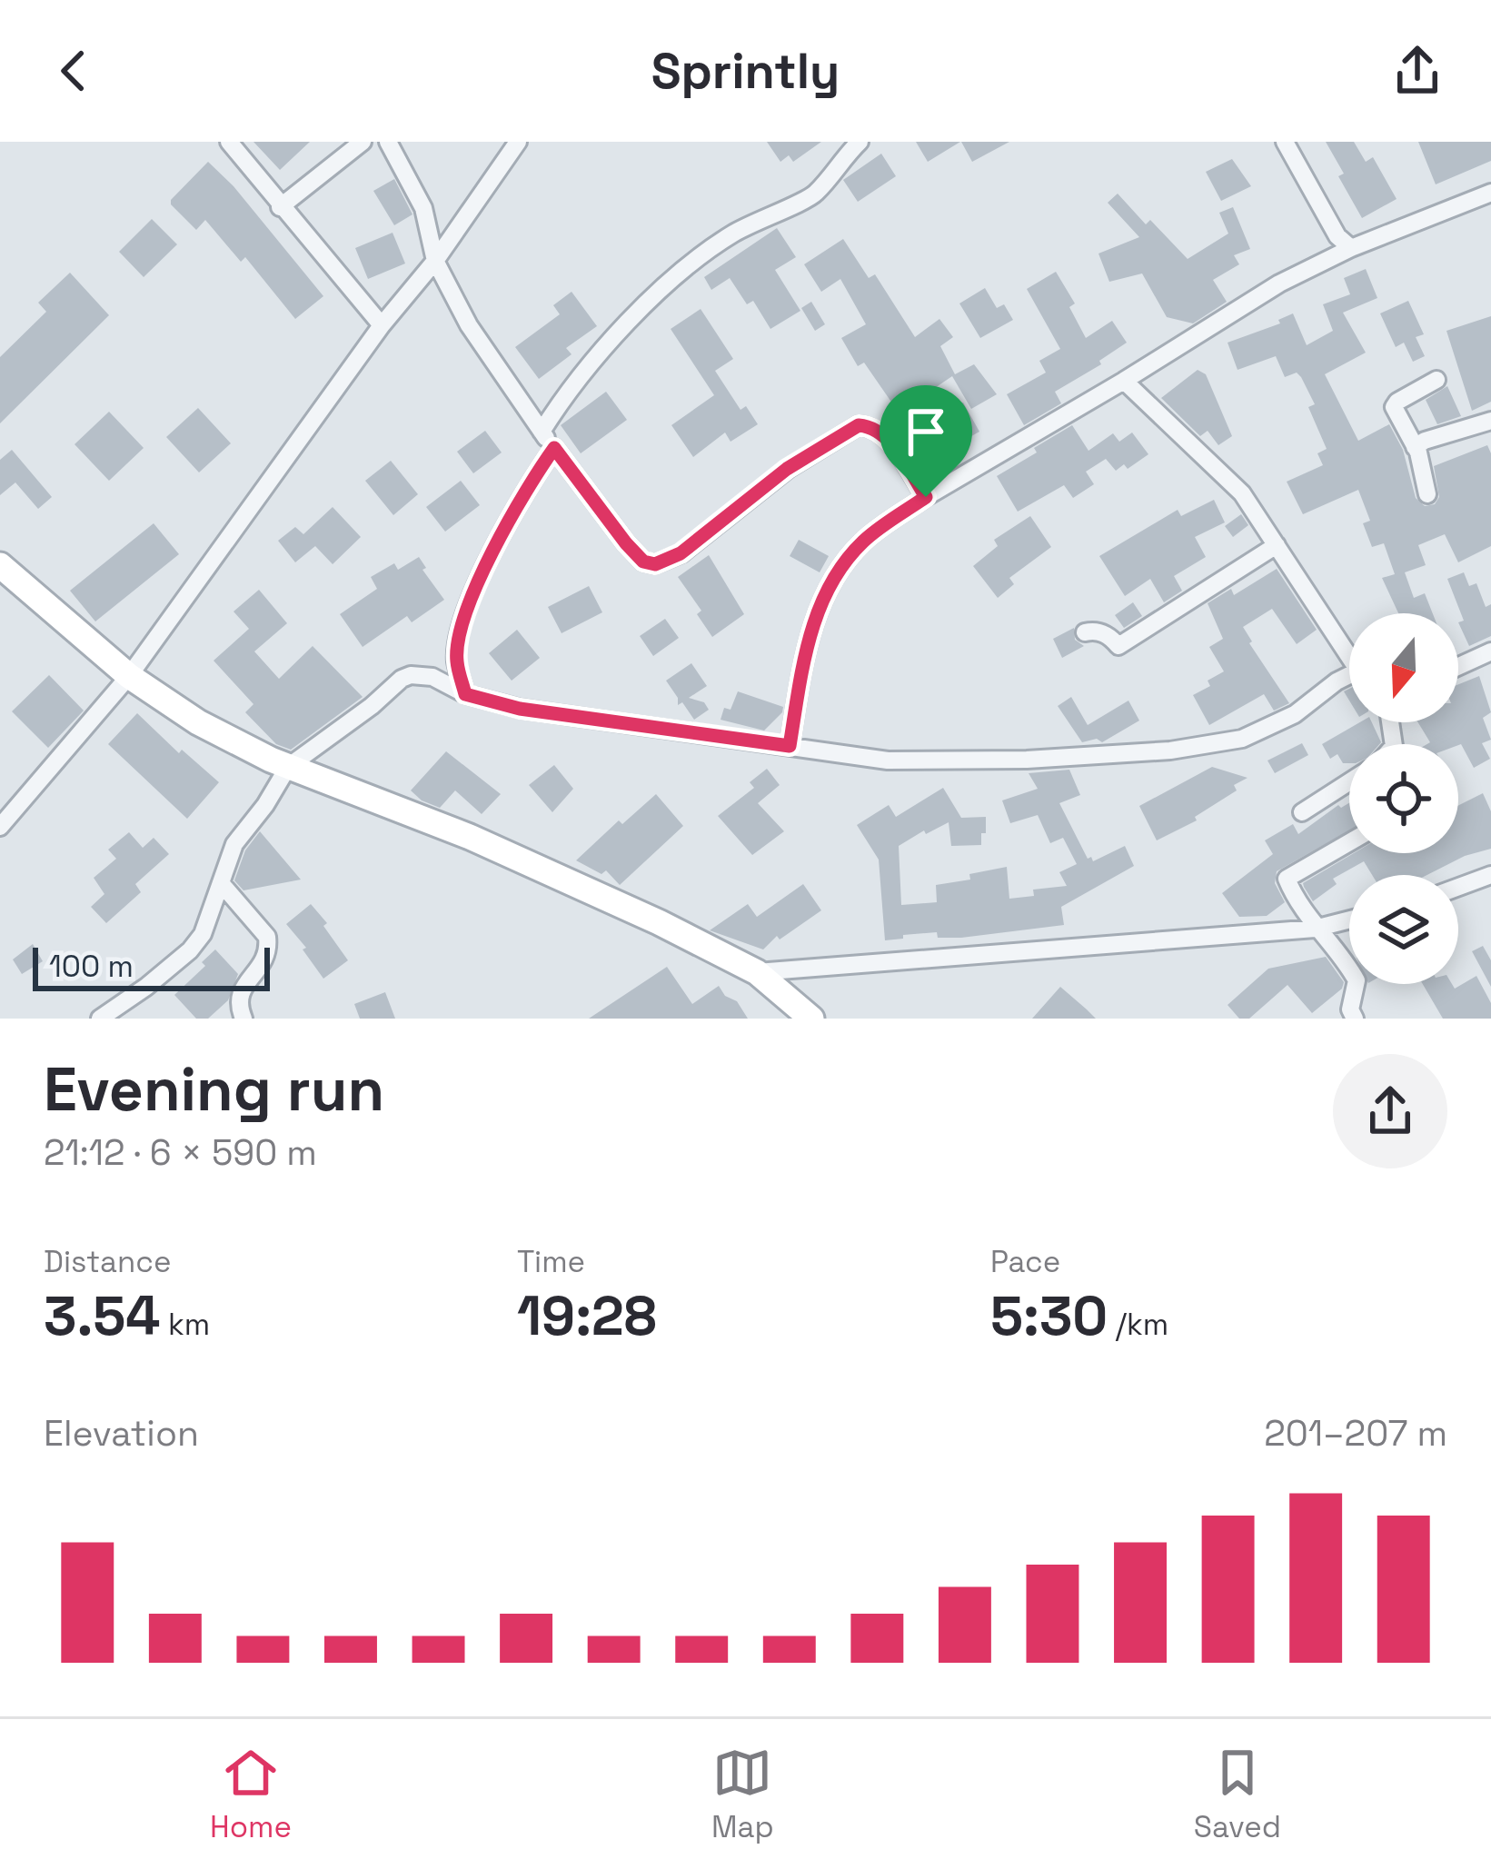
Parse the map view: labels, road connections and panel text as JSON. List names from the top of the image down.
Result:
{
  "scale_bar": "100 m",
  "north": "bottom",
  "page": {
    "header": "Sprintly",
    "scale": "100 m",
    "heading": ["Evening run", "21:12 · 6 × 590 m"],
    "stats": [
      ["Distance", "3.54 km"],
      ["Time", "19:28"],
      ["Pace", "5:30 /km"]
    ],
    "chart": ["Elevation", "201–207 m"],
    "tabs": ["Home", "Map", "Saved"]
  }
}
